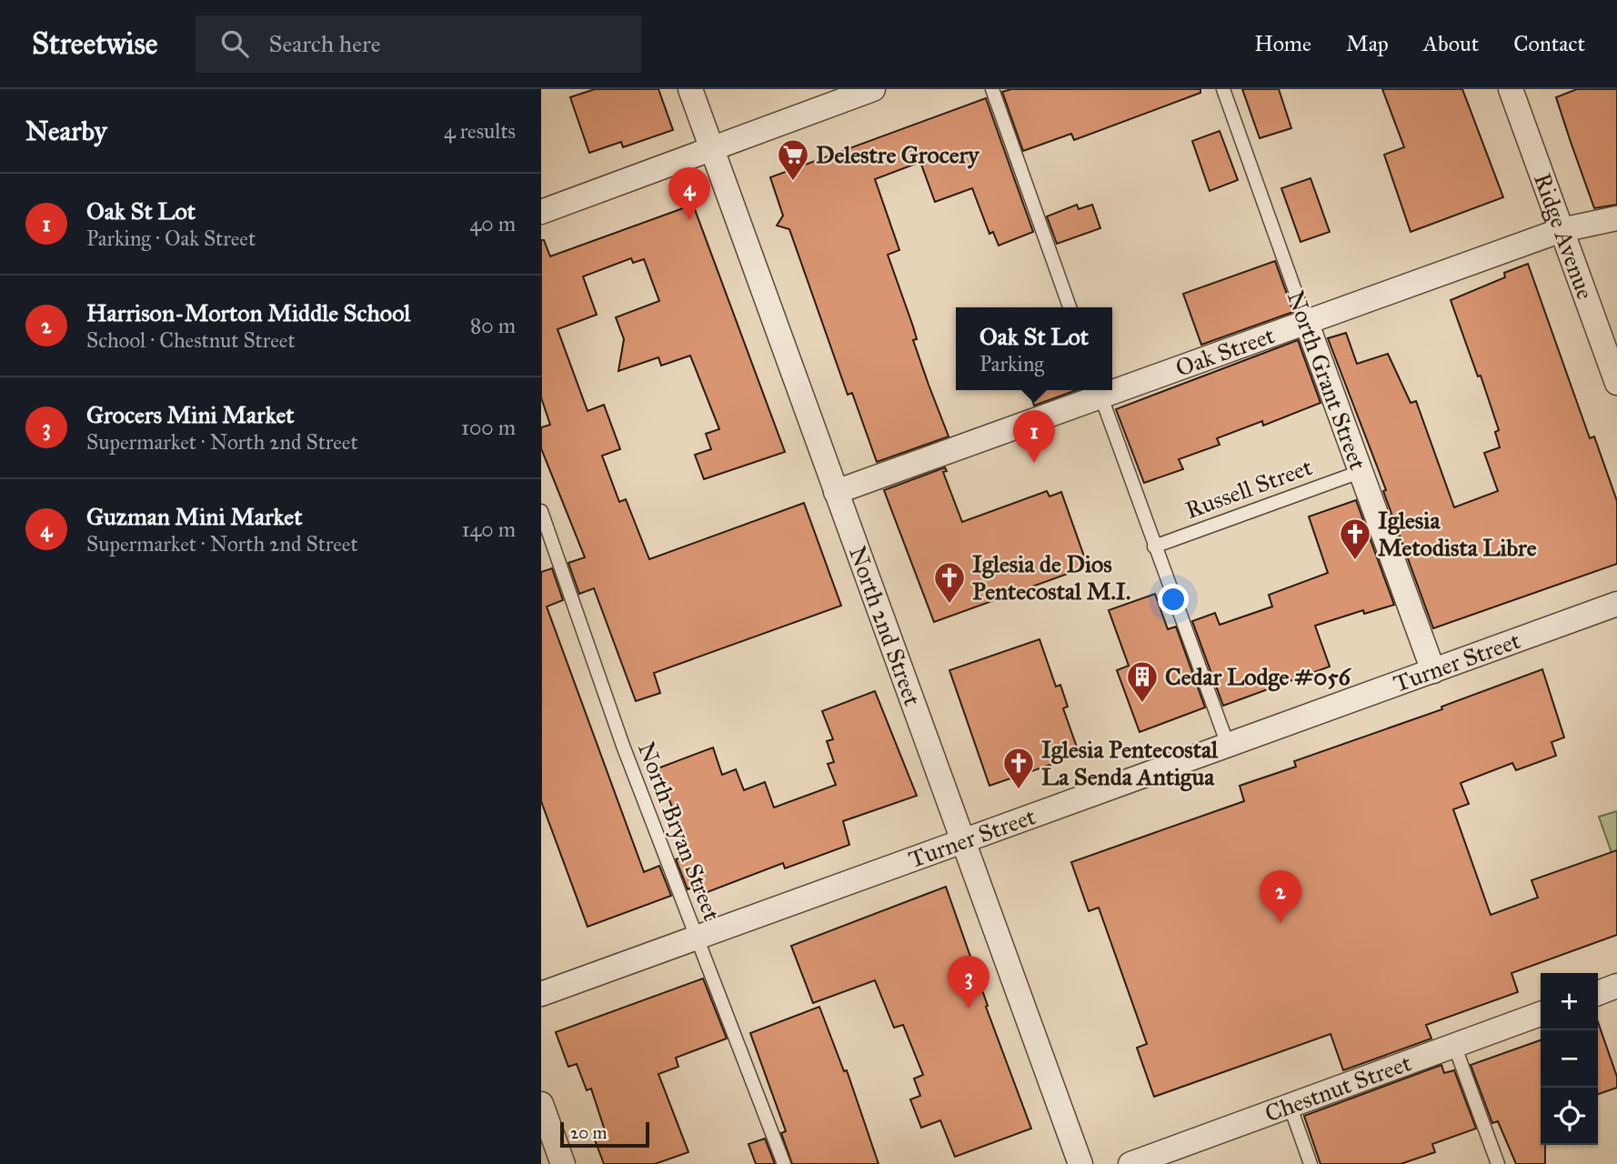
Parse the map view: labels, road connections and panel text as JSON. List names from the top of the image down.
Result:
{
  "streets": {
    "street": [
      "Ridge Avenue",
      "Oak Street",
      "North Grant Street",
      "North 2nd Street",
      "Turner Street",
      "Chestnut Street"
    ],
    "lane": ["Russell Street", "North Bryan Street"]
  },
  "crossings": [
    ["Ridge Avenue", "Oak Street"],
    ["Oak Street", "North Grant Street"],
    ["Oak Street", "North 2nd Street"],
    ["North Grant Street", "Russell Street"],
    ["North Grant Street", "Turner Street"],
    ["North 2nd Street", "Turner Street"],
    ["Turner Street", "North Bryan Street"]
  ],
  "places": {
    "supermarket": ["Delestre Grocery"],
    "church": ["Iglesia Metodista Libre", "Iglesia de Dios Pentecostal M.I.", "Iglesia Pentecostal La Senda Antigua"],
    "building": ["Cedar Lodge #056"]
  },
  "scale_bar": "20 m",
  "page": {
    "header": "Streetwise",
    "search": "Search here",
    "nav": [
      "Home",
      "Map",
      "About",
      "Contact"
    ],
    "heading": ["Nearby", "4 results"],
    "pins": [
      "4",
      "1",
      "2",
      "3"
    ],
    "list": [
      {
        "mark": "1",
        "name": "Oak St Lot",
        "note": "Parking · Oak Street",
        "value": "40 m"
      },
      {
        "mark": "2",
        "name": "Harrison-Morton Middle School",
        "note": "School · Chestnut Street",
        "value": "80 m"
      },
      {
        "mark": "3",
        "name": "Grocers Mini Market",
        "note": "Supermarket · North 2nd Street",
        "value": "100 m"
      },
      {
        "mark": "4",
        "name": "Guzman Mini Market",
        "note": "Supermarket · North 2nd Street",
        "value": "140 m"
      }
    ],
    "popup": ["Oak St Lot", "Parking"],
    "map_buttons": ["+", "−"],
    "scale": "20 m"
  }
}
